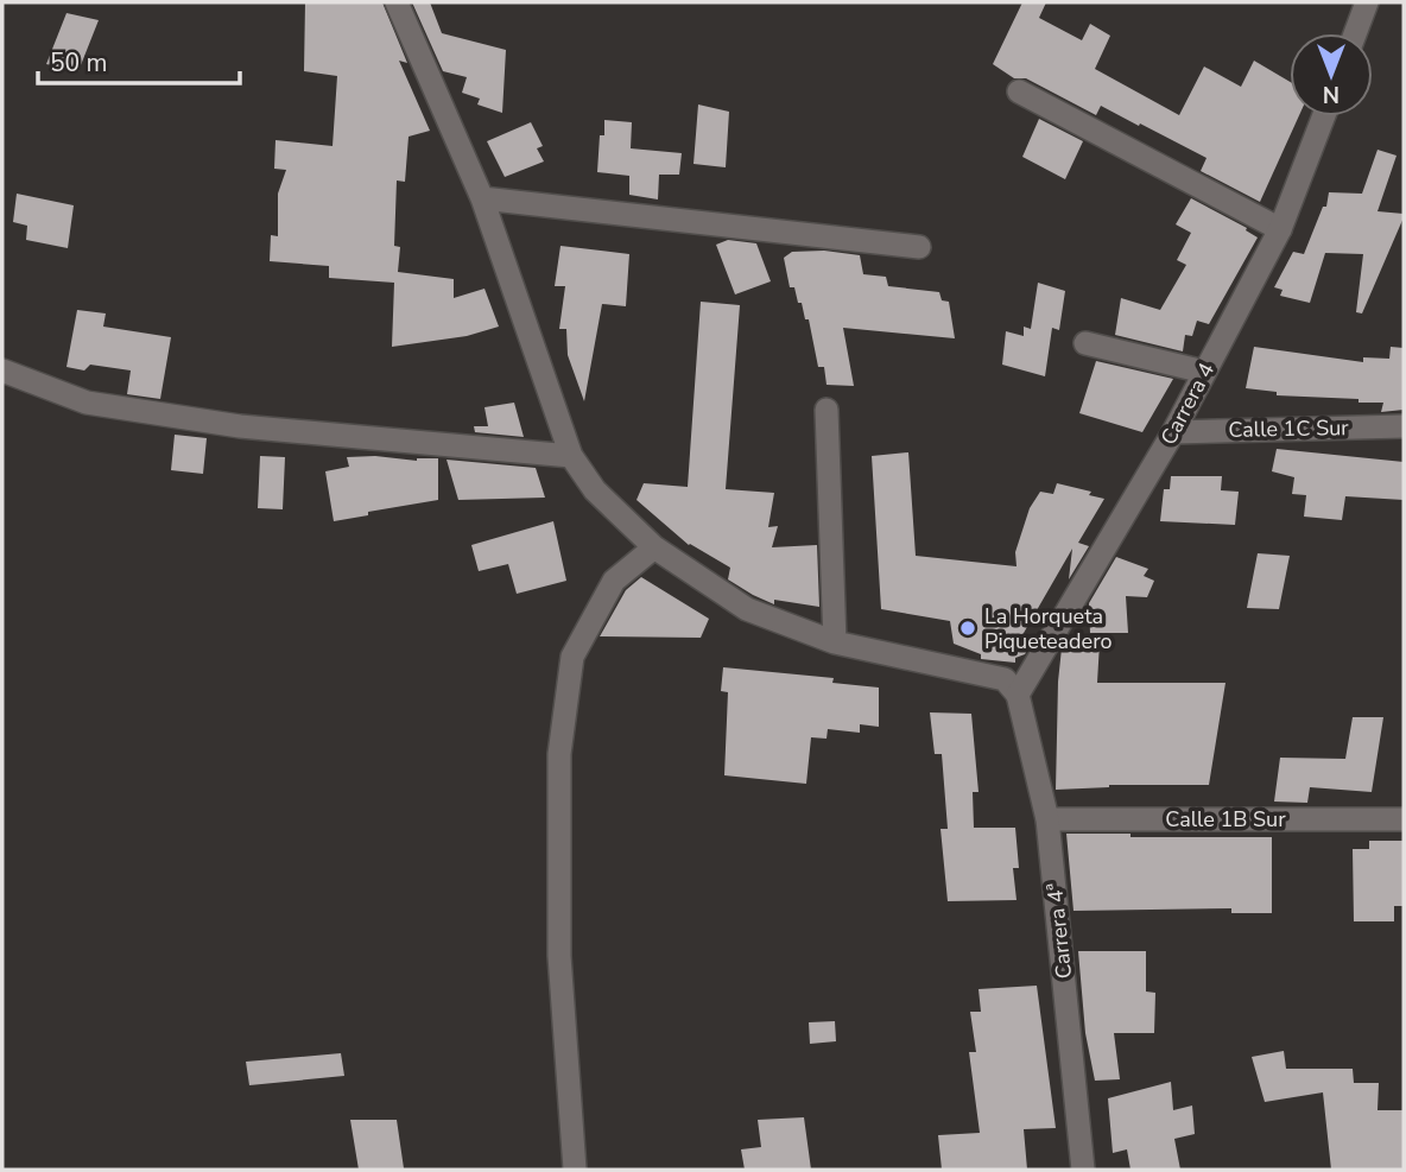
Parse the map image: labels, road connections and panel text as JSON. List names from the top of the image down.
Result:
{
  "streets": {
    "street": [
      "Carrera 4",
      "Calle 1C Sur",
      "Calle 1B Sur",
      "Carrera 4ª"
    ]
  },
  "crossings": [
    ["Carrera 4", "Calle 1C Sur"],
    ["Carrera 4", "Carrera 4ª"],
    ["Calle 1B Sur", "Carrera 4ª"]
  ],
  "places": ["La Horqueta Piqueteadero"],
  "scale_bar": "50 m",
  "north": "bottom"
}
